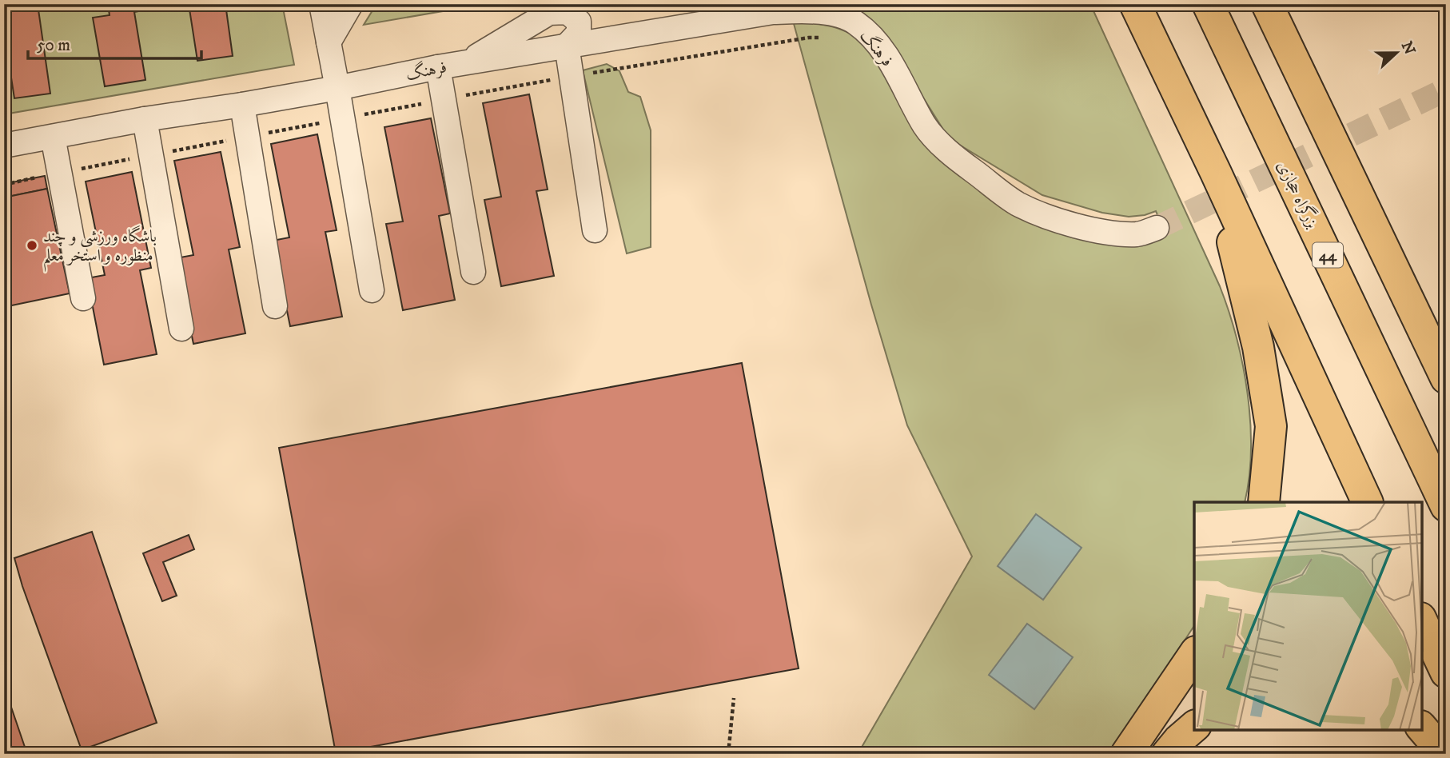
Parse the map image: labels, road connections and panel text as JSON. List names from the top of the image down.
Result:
{
  "streets": {
    "highway": ["بزرگراه حجازی", "44"],
    "street": ["فرهنگ"]
  },
  "places": ["باشگاه ورزشی و چند منظوره و استخر معلم"],
  "scale_bar": "50 m",
  "north": "right"
}
